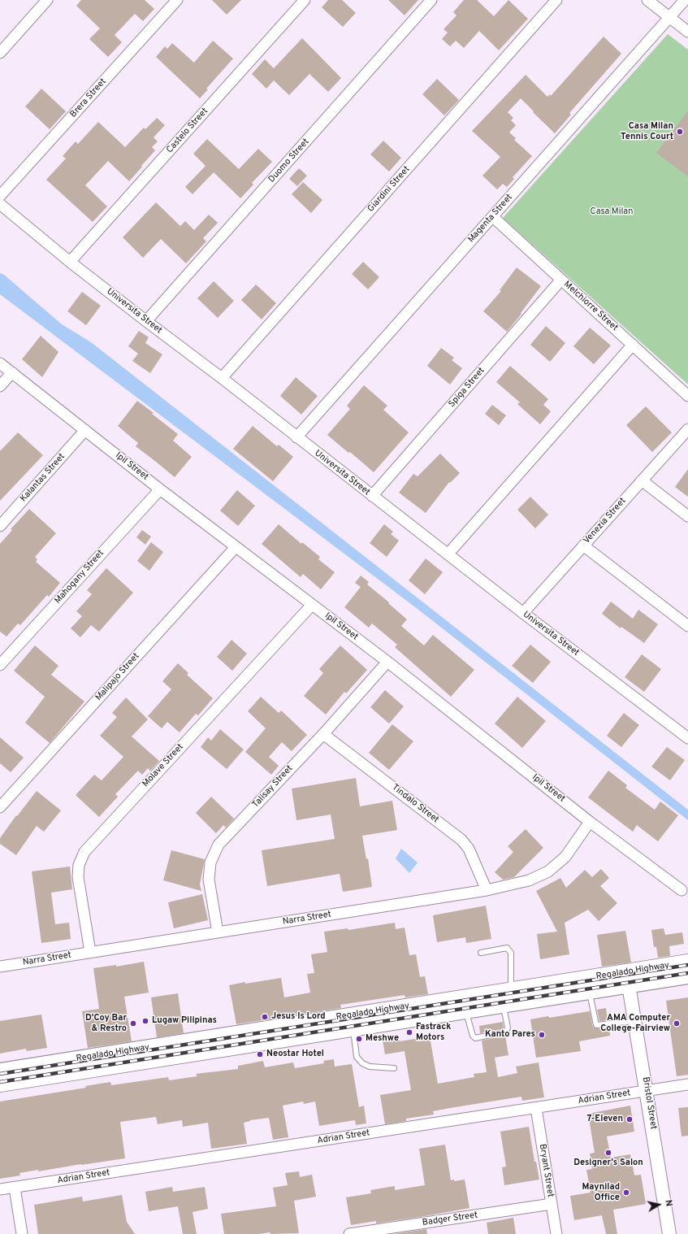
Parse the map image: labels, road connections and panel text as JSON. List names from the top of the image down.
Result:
{
  "streets": {
    "main road": ["Regalado Highway"],
    "street": [
      "Brera Street",
      "Castelo Street",
      "Duomo Street",
      "Giardini Street",
      "Magenta Street",
      "Melchiorre Street",
      "Universita Street",
      "Spiga Street",
      "Ipil Street",
      "Kalantas Street",
      "Venezia Street",
      "Mahogany Street",
      "Malipajo Street",
      "Molave Street",
      "Talisay Street",
      "Tindalo Street",
      "Narra Street",
      "Adrian Street",
      "Bristol Street",
      "Bryant Street",
      "Badger Street"
    ]
  },
  "crossings": [
    ["Castelo Street", "Universita Street"],
    ["Duomo Street", "Universita Street"],
    ["Giardini Street", "Universita Street"],
    ["Magenta Street", "Melchiorre Street"],
    ["Magenta Street", "Universita Street"],
    ["Melchiorre Street", "Spiga Street"],
    ["Universita Street", "Spiga Street"],
    ["Universita Street", "Venezia Street"],
    ["Ipil Street", "Kalantas Street"],
    ["Ipil Street", "Mahogany Street"],
    ["Ipil Street", "Malipajo Street"],
    ["Ipil Street", "Molave Street"],
    ["Ipil Street", "Talisay Street"],
    ["Ipil Street", "Narra Street"],
    ["Molave Street", "Narra Street"],
    ["Talisay Street", "Tindalo Street"],
    ["Talisay Street", "Narra Street"],
    ["Tindalo Street", "Narra Street"],
    ["Regalado Highway", "Bristol Street"],
    ["Adrian Street", "Bristol Street"],
    ["Adrian Street", "Bryant Street"],
    ["Bryant Street", "Badger Street"]
  ],
  "parks": ["Casa Milan"],
  "places": [
    "Casa Milan Tennis Court",
    "Jesus Is Lord",
    "Lugaw Pilipinas",
    "D'Coy Bar & Restro",
    "AMA Computer College-Fairview",
    "Fastrack Motors",
    "Kanto Pares",
    "Meshwe",
    "Neostar Hotel",
    "7-Eleven",
    "Designer's Salon",
    "Maynilad Office"
  ],
  "north": "right"
}
